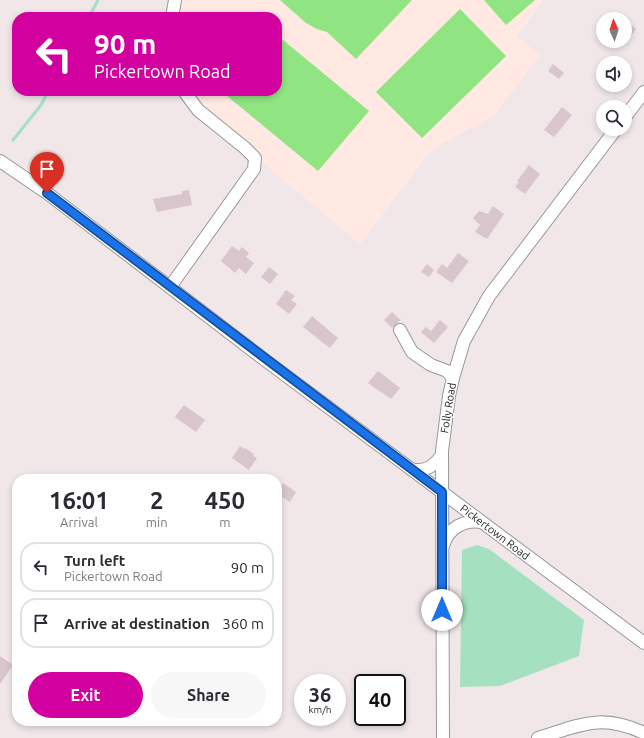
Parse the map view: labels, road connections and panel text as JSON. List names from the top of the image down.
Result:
{
  "streets": {
    "street": ["Folly Road", "Pickertown Road"]
  },
  "crossings": [
    ["Folly Road", "Pickertown Road"]
  ],
  "north": "top",
  "page": {
    "turn": ["90 m", "Pickertown Road"],
    "eta": [
      "16:01",
      "Arrival",
      "2",
      "min",
      "450",
      "m"
    ],
    "list": [
      {
        "name": "Turn left",
        "note": "Pickertown Road",
        "value": "90 m"
      },
      {
        "name": "Arrive at destination",
        "value": "360 m"
      }
    ],
    "buttons": ["Exit", "Share"],
    "speed": "36 km/h",
    "limit": "40"
  }
}
